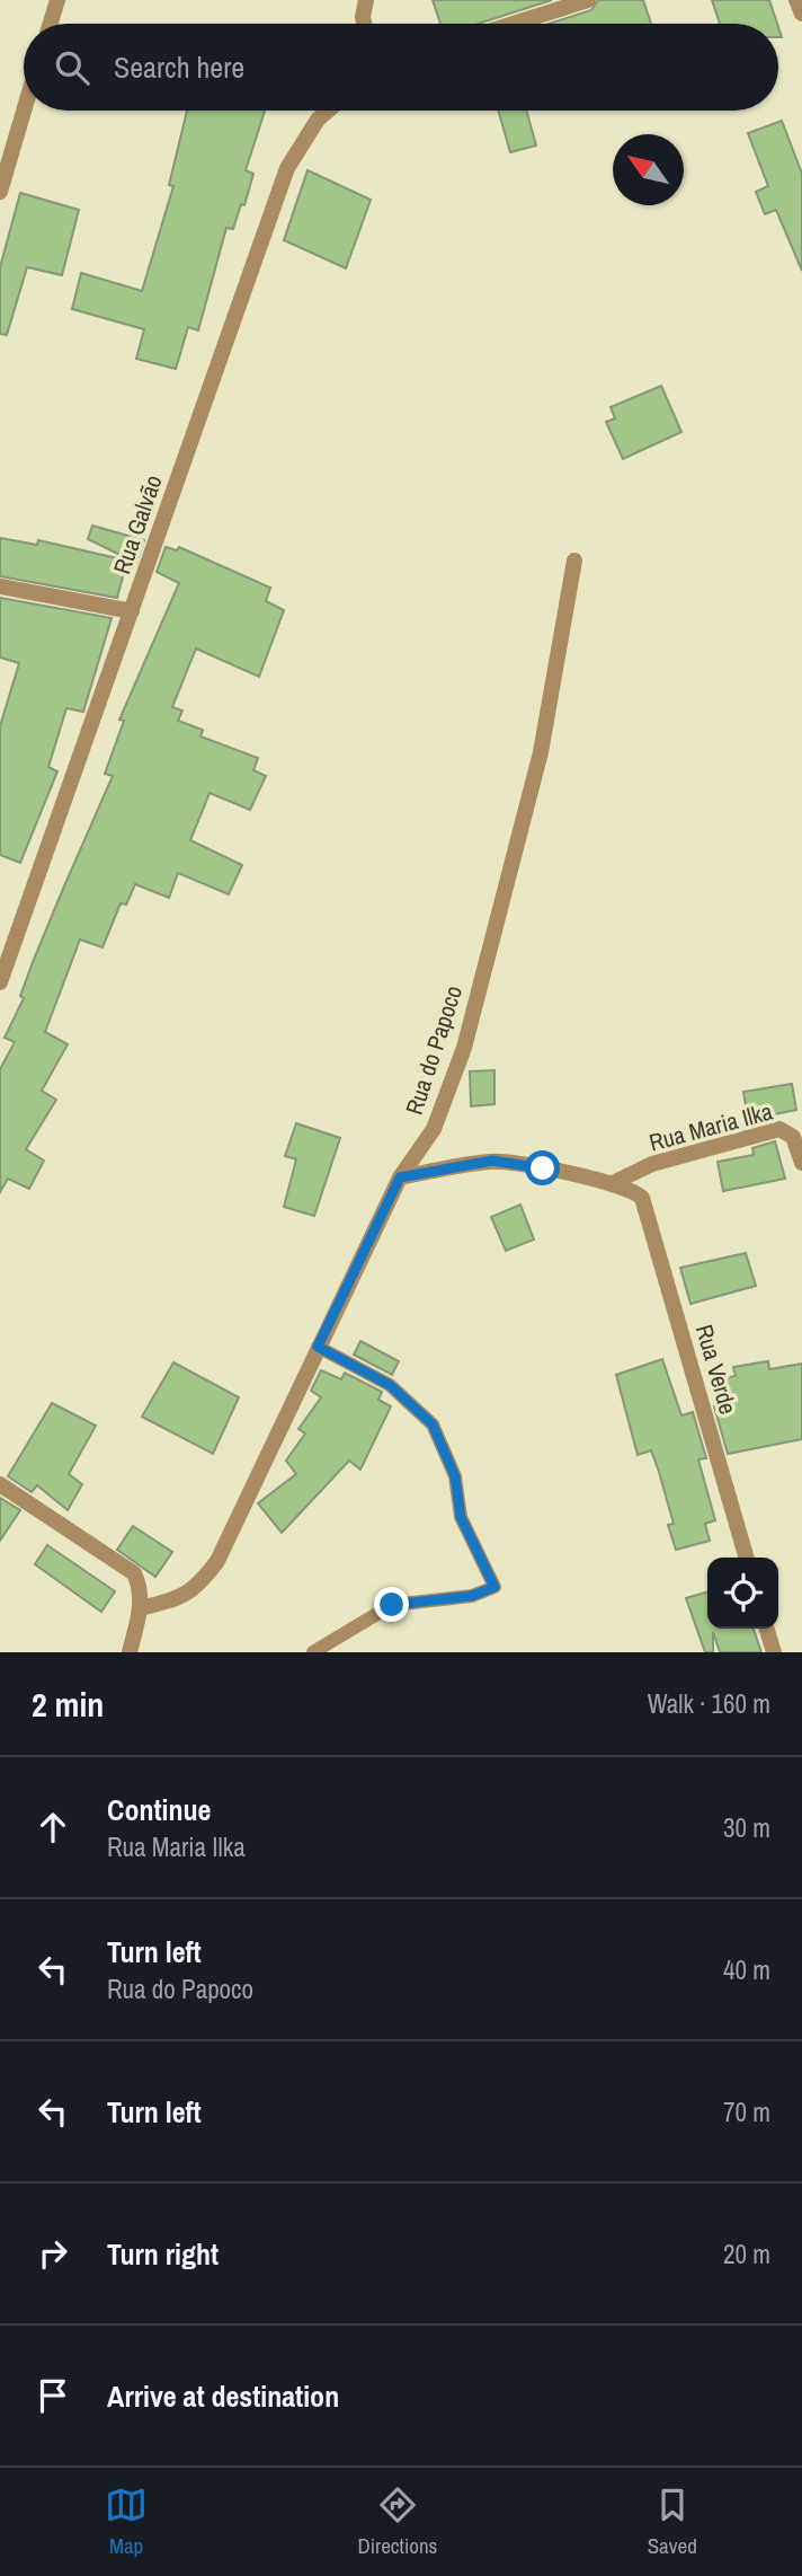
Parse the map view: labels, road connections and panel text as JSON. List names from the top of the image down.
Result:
{
  "streets": {
    "street": [
      "Rua Galvão",
      "Rua do Papoco",
      "Rua Maria Ilka",
      "Rua Verde"
    ]
  },
  "crossings": [
    ["Rua Maria Ilka", "Rua Verde"]
  ],
  "north": "top left",
  "page": {
    "search": "Search here",
    "heading": ["2 min", "Walk · 160 m"],
    "list": [
      ["Continue", "Rua Maria Ilka", "30 m"],
      ["Turn left", "Rua do Papoco", "40 m"],
      ["Turn left", "70 m"],
      ["Turn right", "20 m"],
      "Arrive at destination"
    ],
    "nav": ["Map", "Directions", "Saved"]
  }
}
